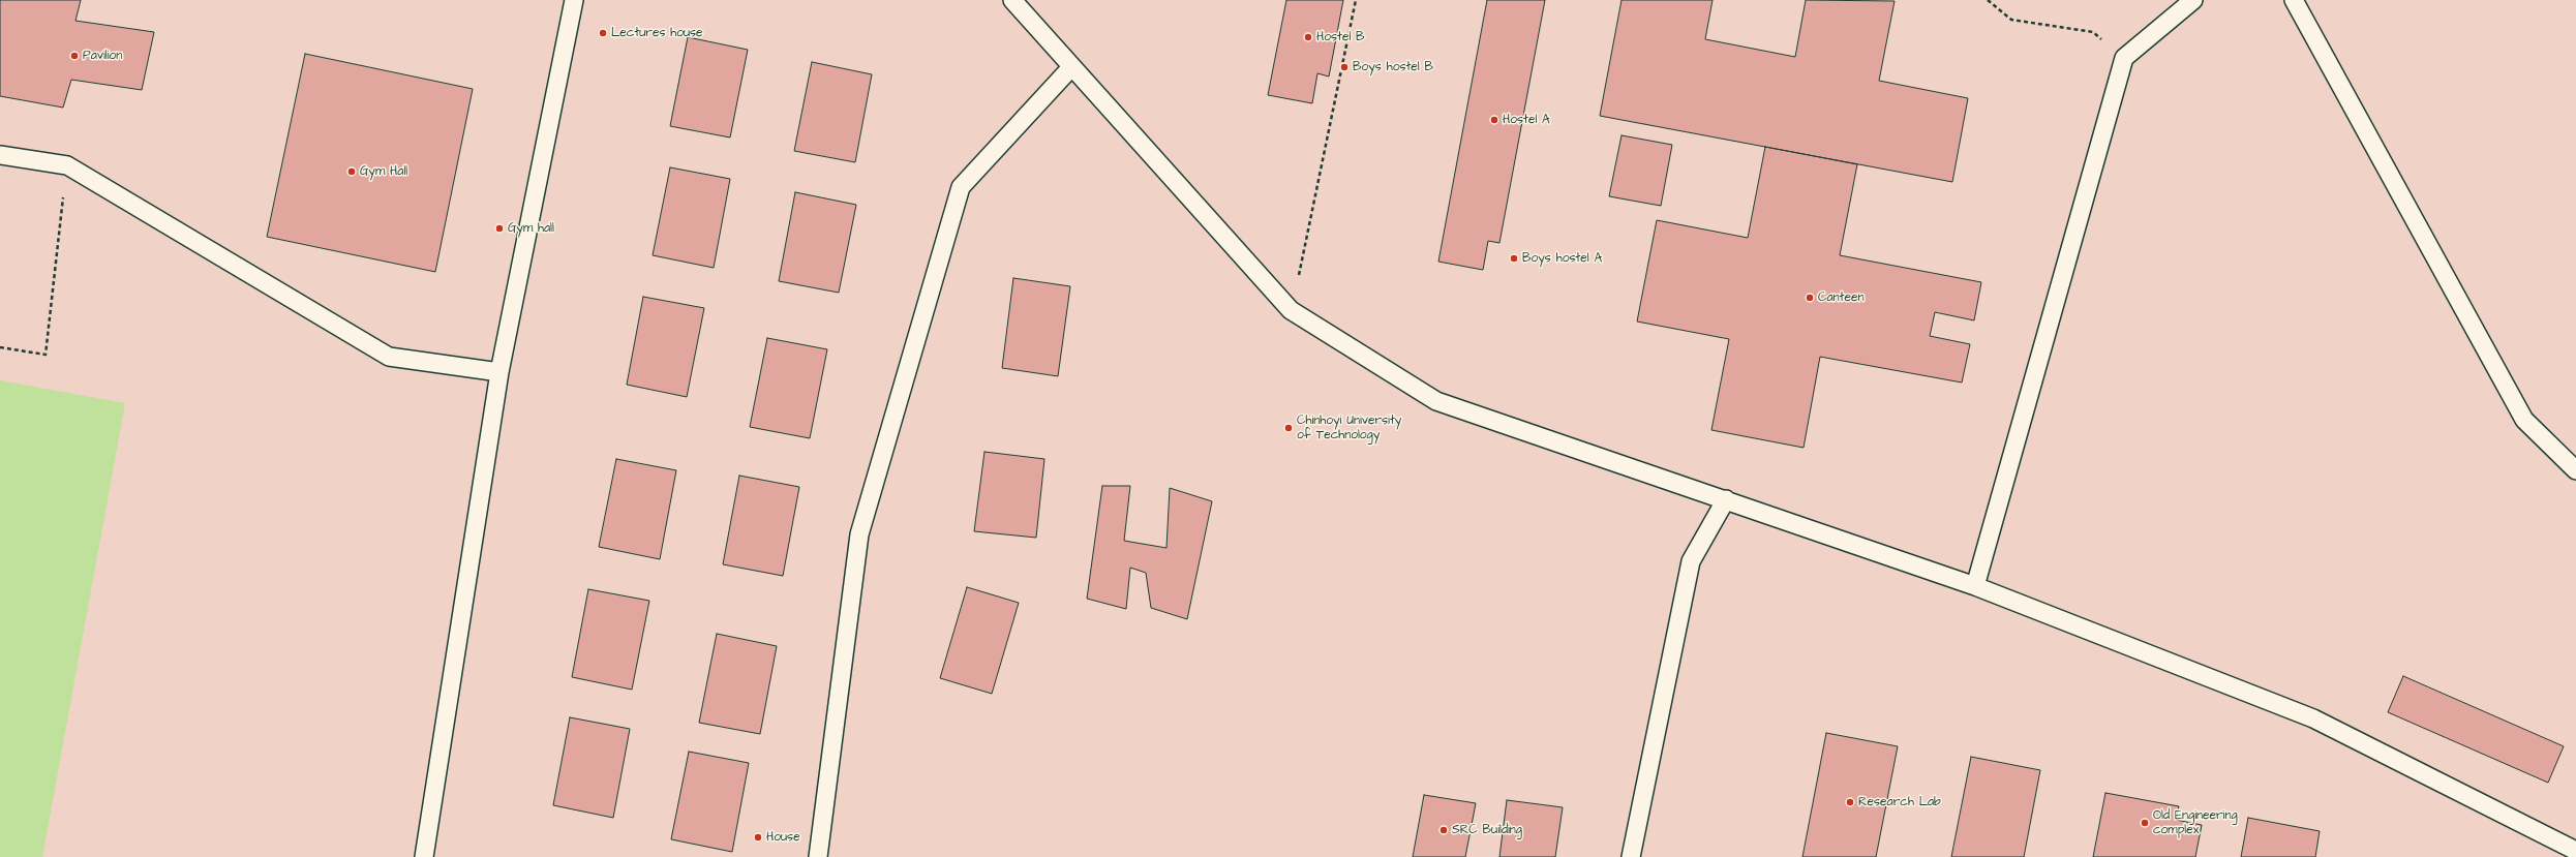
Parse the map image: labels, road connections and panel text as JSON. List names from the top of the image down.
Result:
{
  "places": [
    "Lectures house",
    "Hostel B",
    "Pavilion",
    "Boys hostel B",
    "Hostel A",
    "Gym Hall",
    "Gym hall",
    "Boys hostel A",
    "Canteen",
    "Chinhoyi University of Technology",
    "Research Lab",
    "Old Engineering complex",
    "SRC Building",
    "House"
  ]
}
